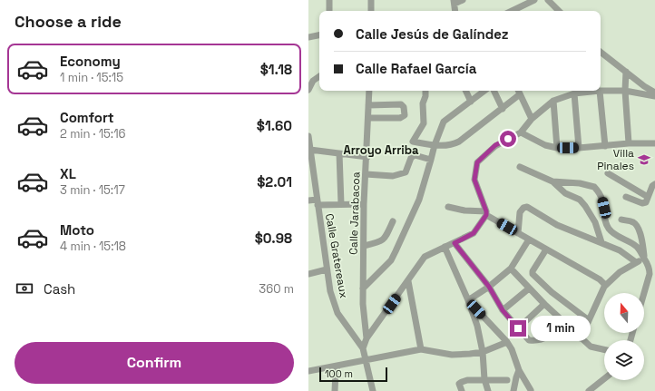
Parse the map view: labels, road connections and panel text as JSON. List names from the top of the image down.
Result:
{
  "streets": {
    "street": ["Calle Jarabacoa", "Calle Gratereaux"]
  },
  "districts": ["Arroyo Arriba"],
  "places": {
    "school or university": ["Villa Pinales"]
  },
  "scale_bar": "100 m",
  "north": "top",
  "page": {
    "heading": "Choose a ride",
    "banner": ["Calle Jesús de Galíndez", "Calle Rafael García"],
    "list": [
      {
        "name": "Economy",
        "note": "1 min · 15:15",
        "value": "$1.18"
      },
      {
        "name": "Comfort",
        "note": "2 min · 15:16",
        "value": "$1.60"
      },
      {
        "name": "XL",
        "note": "3 min · 15:17",
        "value": "$2.01"
      },
      {
        "name": "Moto",
        "note": "4 min · 15:18",
        "value": "$0.98"
      }
    ],
    "pay": ["Cash", "360 m"],
    "bubble": "1 min",
    "buttons": "Confirm",
    "scale": "100 m"
  }
}
